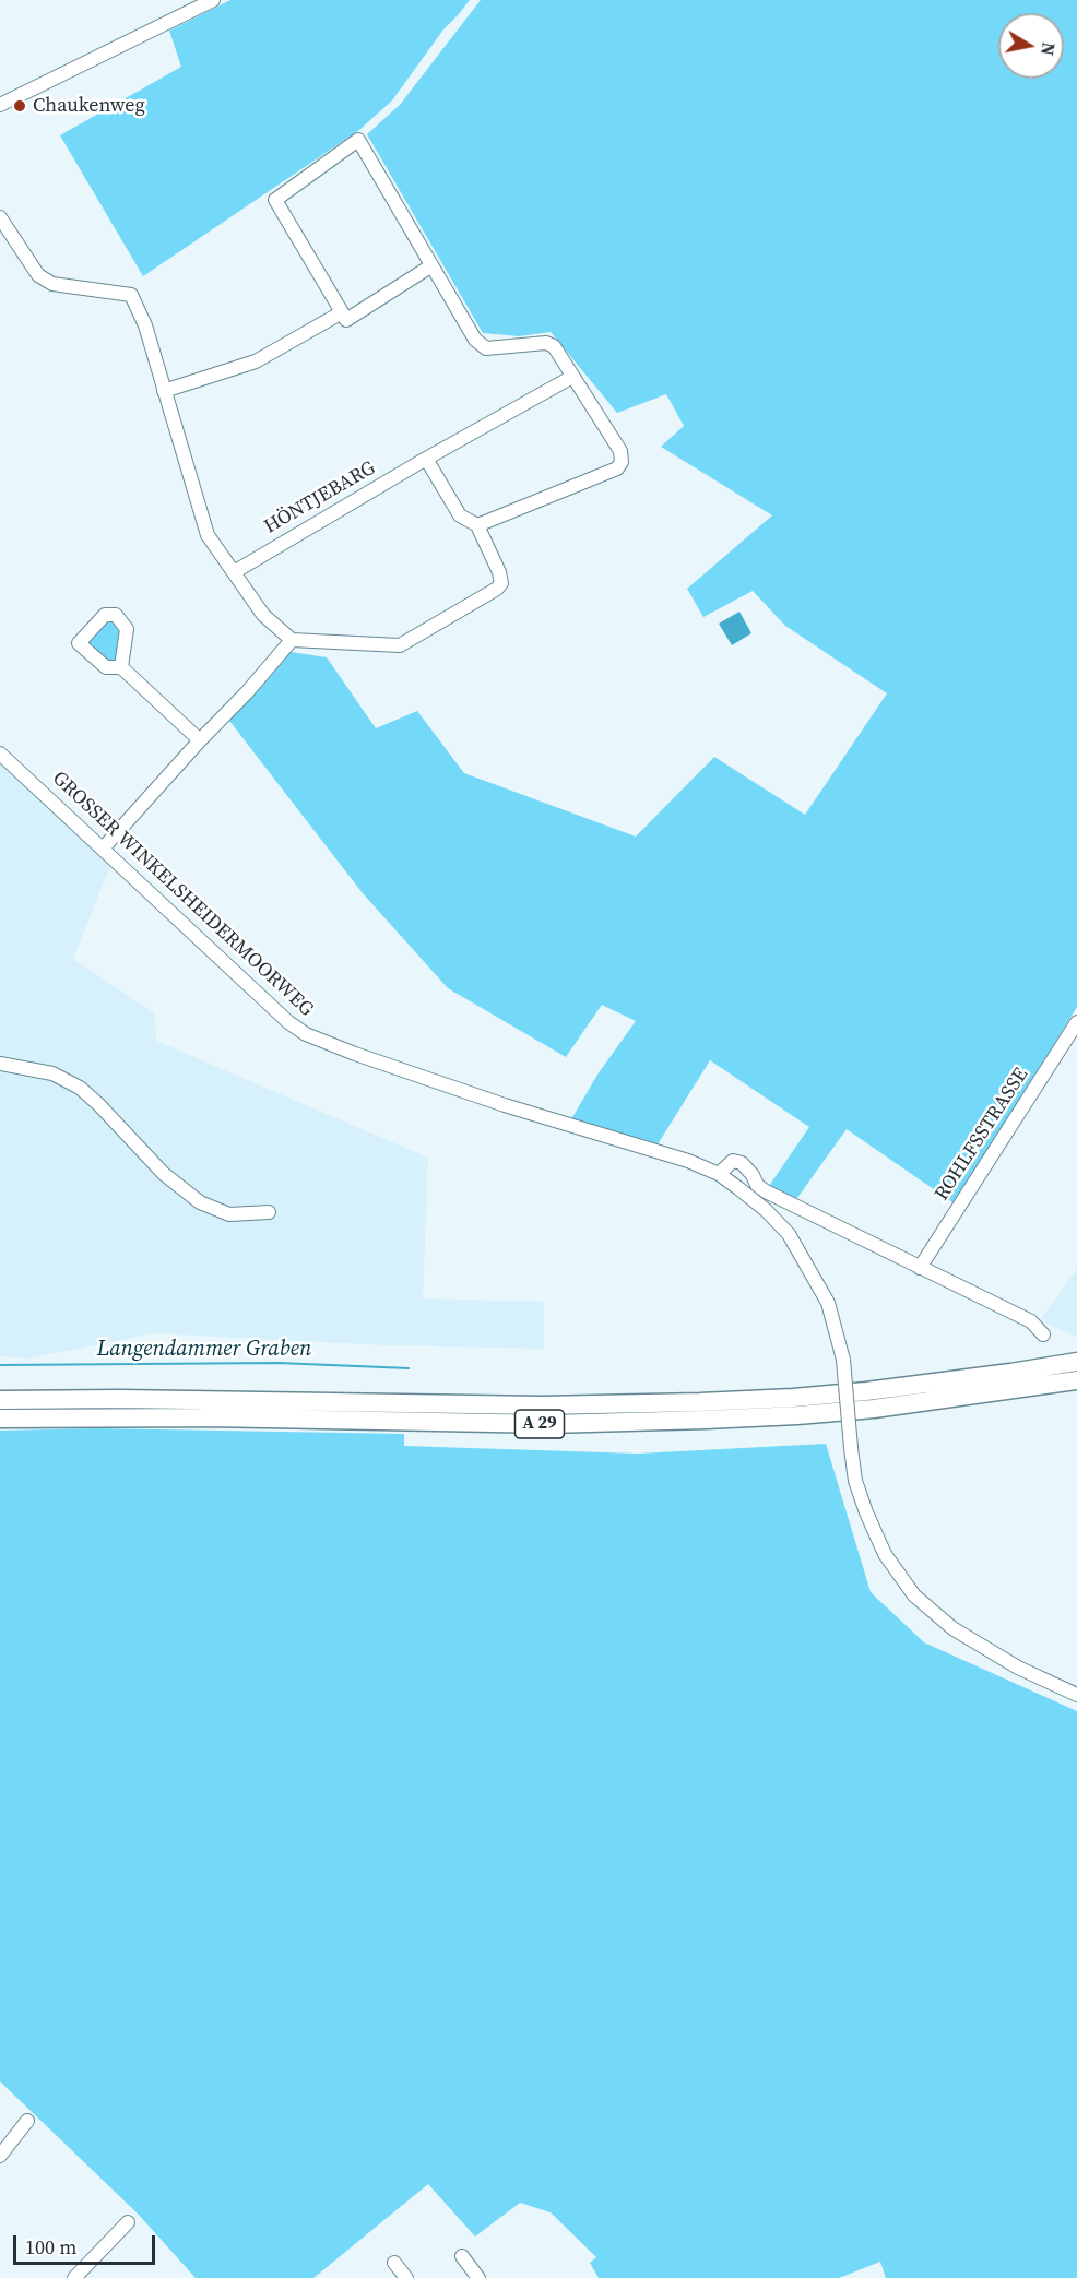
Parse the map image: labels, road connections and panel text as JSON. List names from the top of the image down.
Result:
{
  "streets": {
    "highway": ["A 29"],
    "street": ["HÖNTJEBARG", "GROSSER WINKELSHEIDERMOORWEG", "ROHLFSSTRASSE"]
  },
  "water": ["Langendammer Graben"],
  "places": ["Chaukenweg"],
  "scale_bar": "100 m",
  "north": "right"
}
